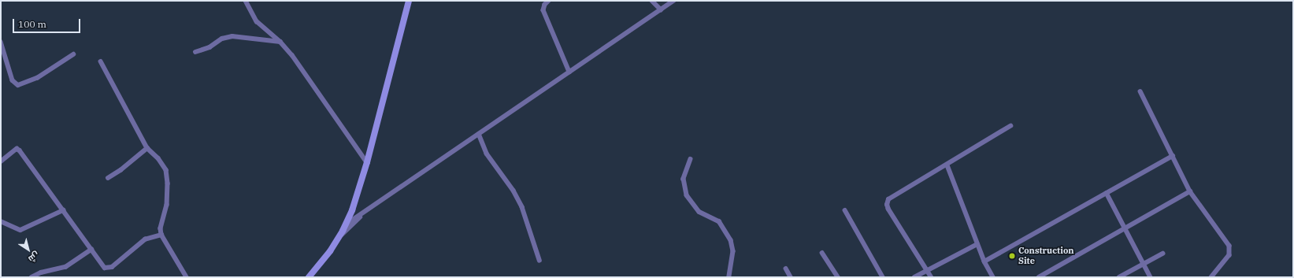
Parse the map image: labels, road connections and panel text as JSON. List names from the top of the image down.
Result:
{
  "places": ["Construction Site"],
  "scale_bar": "100 m",
  "north": "bottom right"
}
